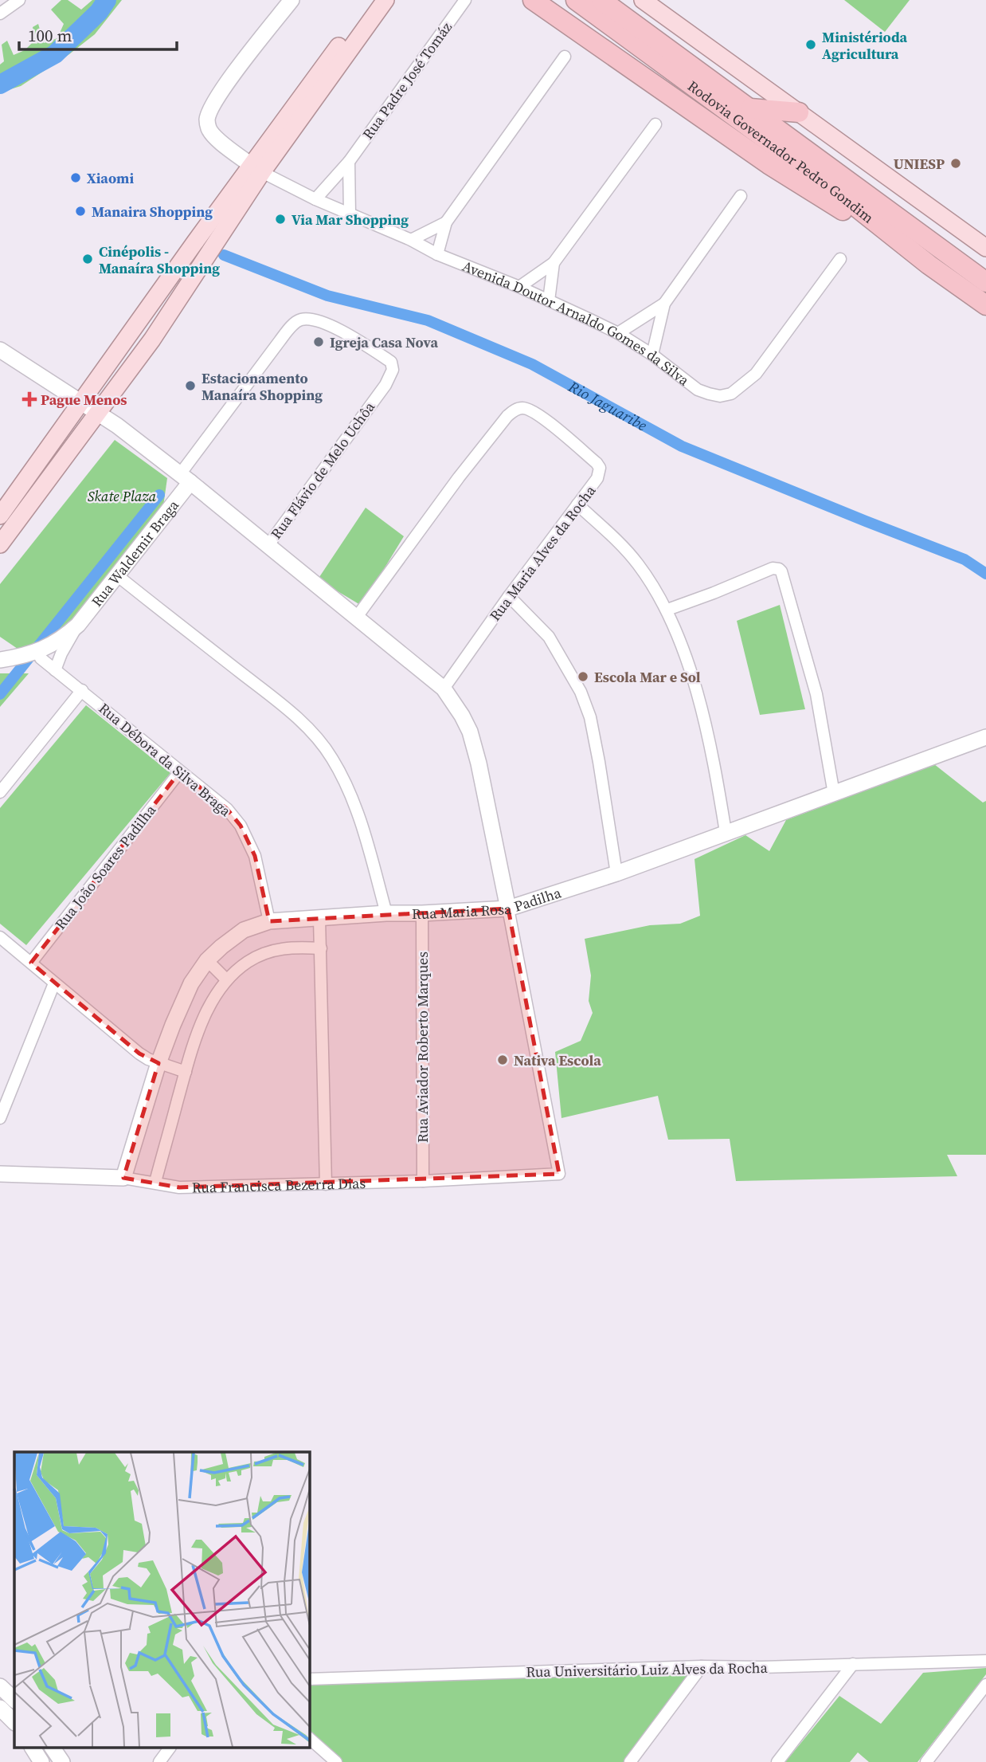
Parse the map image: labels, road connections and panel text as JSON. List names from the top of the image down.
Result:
{
  "streets": {
    "highway": ["Rodovia Governador Pedro Gondim"],
    "main road": [
      "Avenida Doutor Arnaldo Gomes da Silva",
      "Rua Waldemir Braga",
      "Rua Maria Rosa Padilha",
      "Rua Francisca Bezerra Dias"
    ],
    "street": [
      "Rua Padre José Tomáz",
      "Rua Flávio de Melo Uchôa",
      "Rua Maria Alves da Rocha",
      "Rua Débora da Silva Braga",
      "Rua João Soares Padilha",
      "Rua Aviador Roberto Marques",
      "Rua Universitário Luiz Alves da Rocha"
    ]
  },
  "crossings": [
    ["Rua Padre José Tomáz", "Avenida Doutor Arnaldo Gomes da Silva"],
    ["Rua Flávio de Melo Uchôa", "Rua Waldemir Braga"],
    ["Rua Waldemir Braga", "Rua Débora da Silva Braga"],
    ["Rua Débora da Silva Braga", "Rua João Soares Padilha"],
    ["Rua Débora da Silva Braga", "Rua Maria Rosa Padilha"],
    ["Rua Maria Rosa Padilha", "Rua Aviador Roberto Marques"],
    ["Rua Maria Rosa Padilha", "Rua Francisca Bezerra Dias"],
    ["Rua Aviador Roberto Marques", "Rua Francisca Bezerra Dias"]
  ],
  "water": ["Rio Jaguaribe"],
  "parks": ["Skate Plaza"],
  "places": {
    "other": [
      "Ministérioda Agricultura",
      "UNIESP",
      "Xiaomi",
      "Manaira Shopping",
      "Via Mar Shopping",
      "Cinépolis - Manaíra Shopping",
      "Igreja Casa Nova",
      "Estacionamento Manaíra Shopping",
      "Escola Mar e Sol",
      "Nativa Escola"
    ],
    "health": ["Pague Menos"]
  },
  "scale_bar": "100 m"
}
